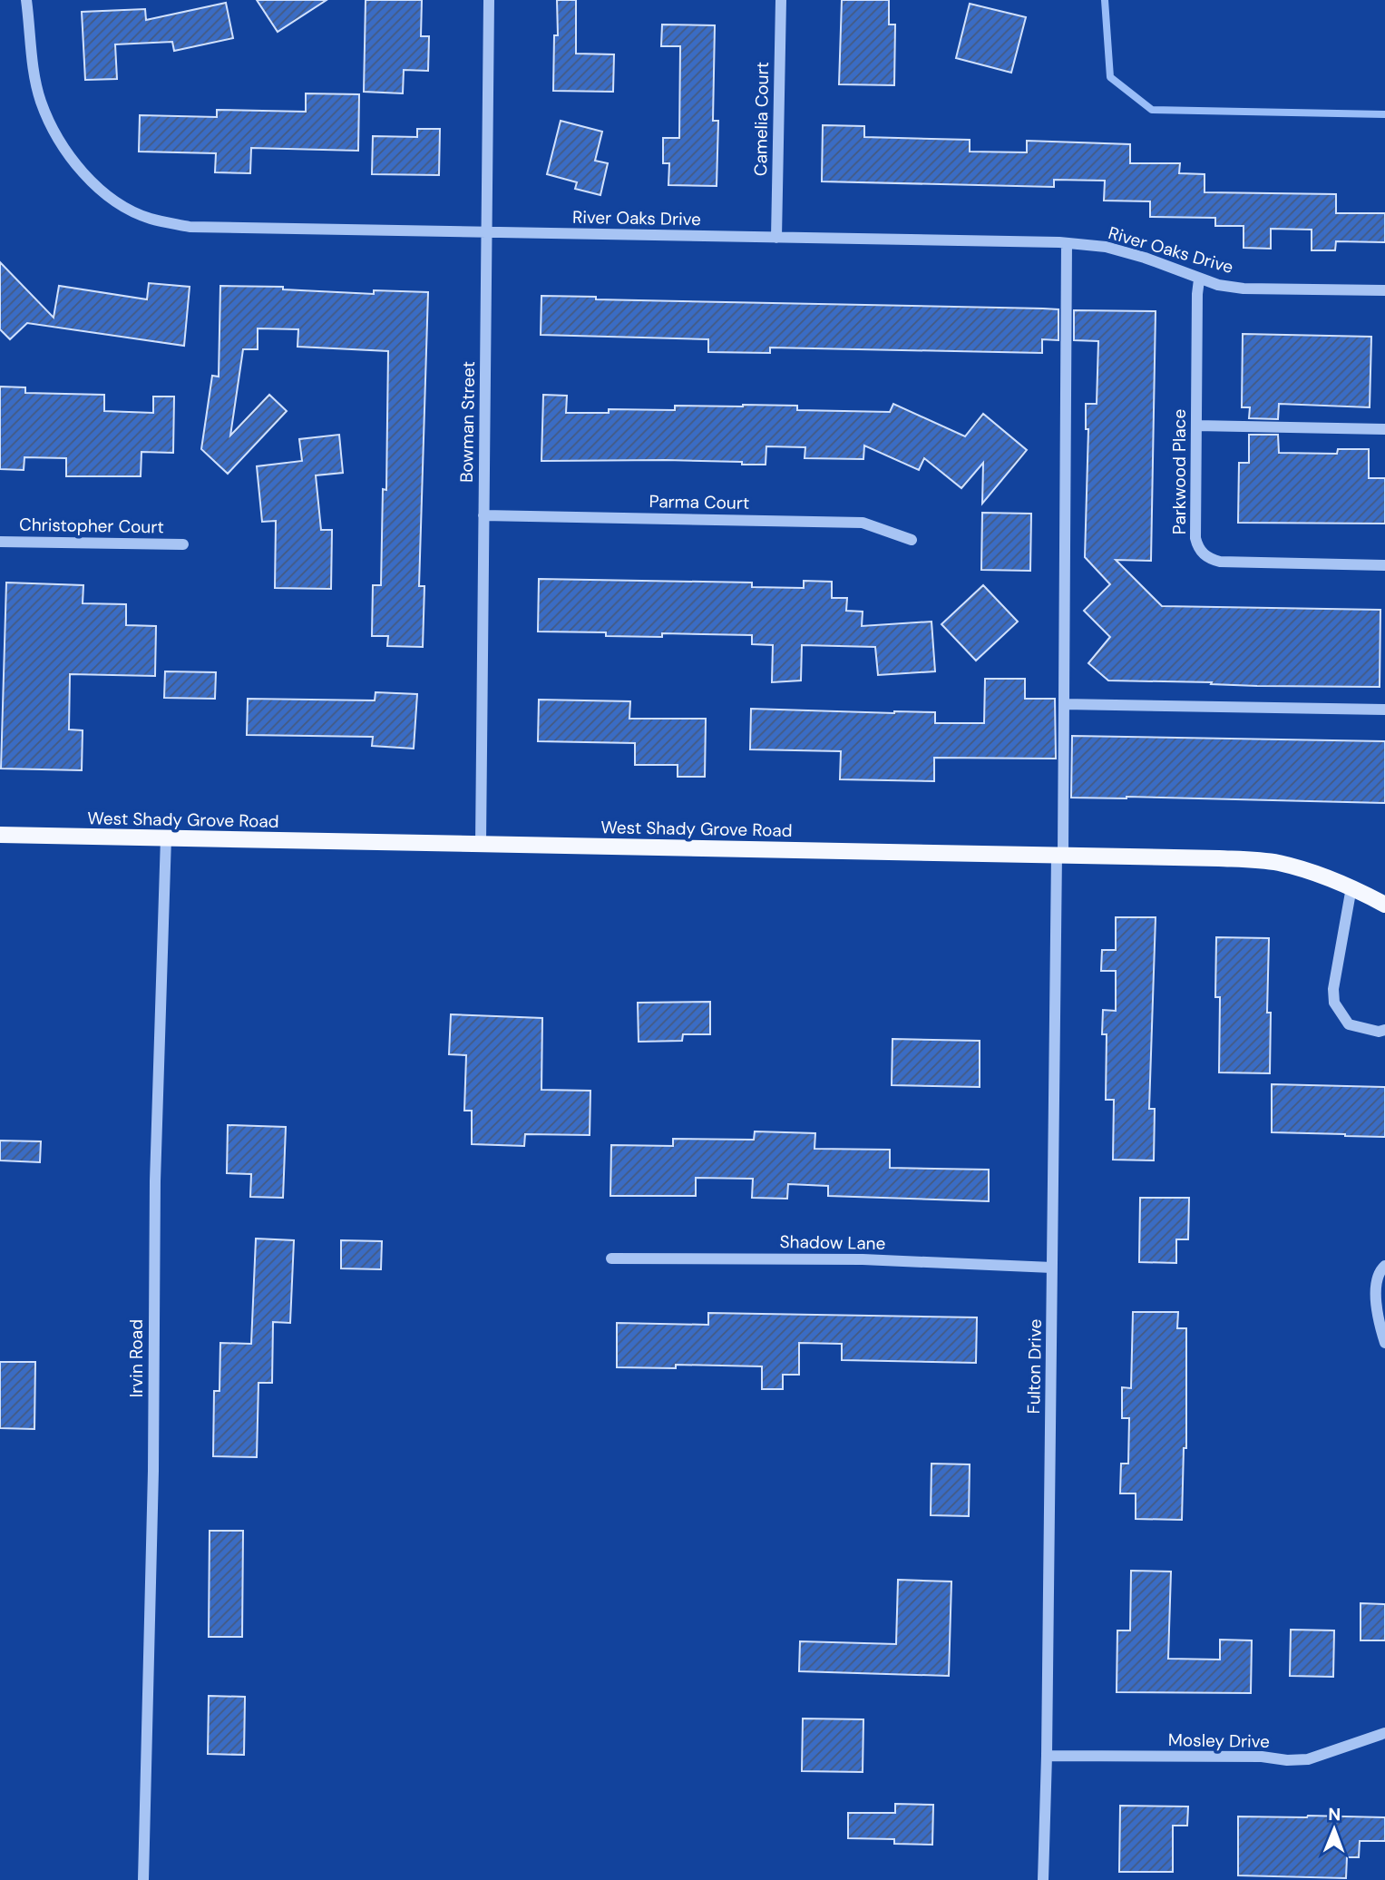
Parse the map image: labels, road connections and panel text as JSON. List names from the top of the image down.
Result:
{
  "streets": {
    "main road": ["West Shady Grove Road"],
    "street": [
      "Camelia Court",
      "River Oaks Drive",
      "Bowman Street",
      "Parkwood Place",
      "Parma Court",
      "Christopher Court",
      "Shadow Lane",
      "Irvin Road",
      "Fulton Drive",
      "Mosley Drive"
    ]
  },
  "crossings": [
    ["Camelia Court", "River Oaks Drive"],
    ["River Oaks Drive", "Bowman Street"],
    ["River Oaks Drive", "Parkwood Place"],
    ["River Oaks Drive", "Fulton Drive"],
    ["Bowman Street", "Parma Court"],
    ["Bowman Street", "West Shady Grove Road"],
    ["West Shady Grove Road", "Irvin Road"],
    ["West Shady Grove Road", "Fulton Drive"],
    ["Shadow Lane", "Fulton Drive"],
    ["Fulton Drive", "Mosley Drive"]
  ],
  "north": "top"
}
